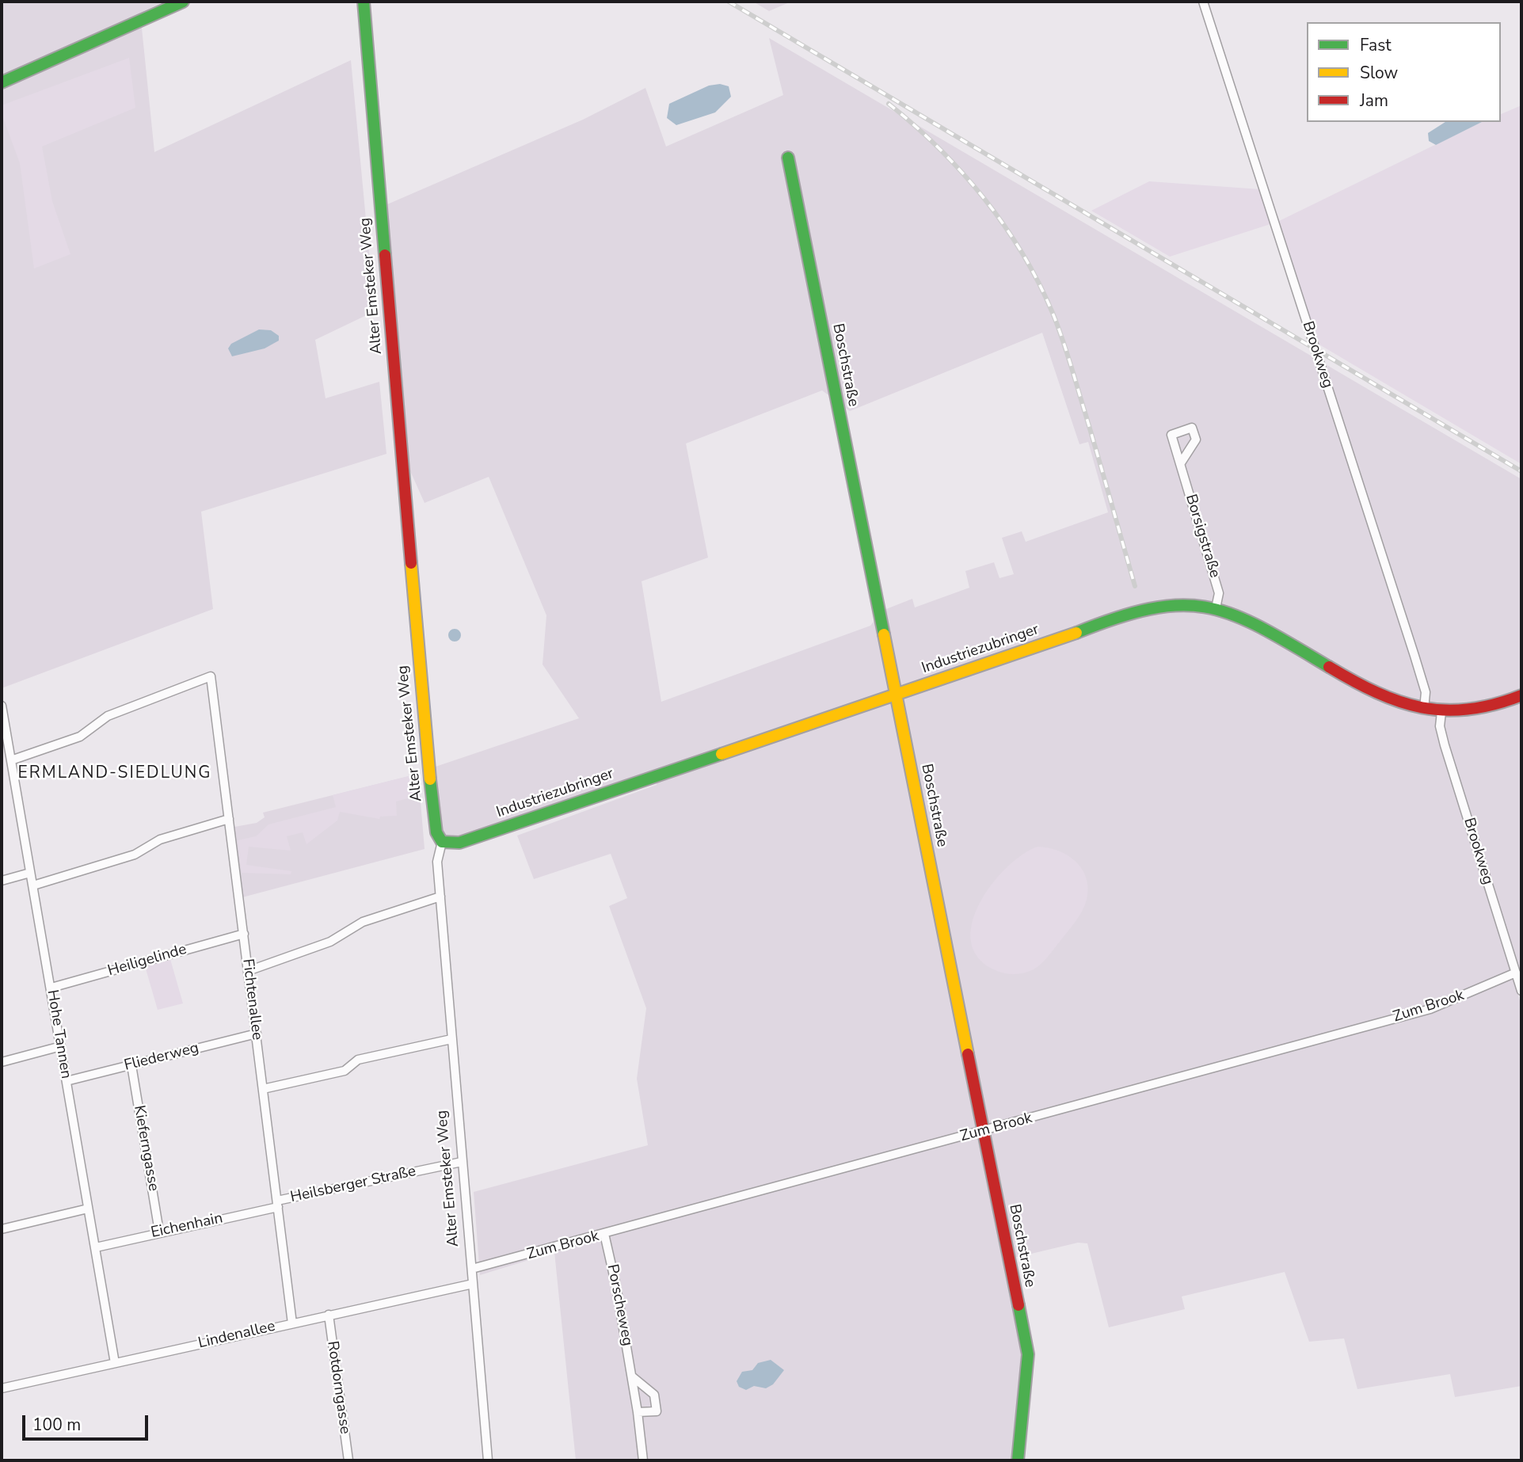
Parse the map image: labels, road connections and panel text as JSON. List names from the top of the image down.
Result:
{
  "streets": {
    "street": [
      "Alter Emsteker Weg",
      "Brookweg",
      "Boschstraße",
      "Borsigstraße",
      "Industriezubringer",
      "Heiligelinde",
      "Fichtenallee",
      "Zum Brook",
      "Hohe Tannen",
      "Fliederweg",
      "Kieferngasse",
      "Heilsberger Straße",
      "Eichenhain",
      "Porscheweg",
      "Lindenallee",
      "Rotdorngasse"
    ]
  },
  "crossings": [
    ["Alter Emsteker Weg", "Industriezubringer"],
    ["Alter Emsteker Weg", "Zum Brook"],
    ["Alter Emsteker Weg", "Heilsberger Straße"],
    ["Alter Emsteker Weg", "Lindenallee"],
    ["Brookweg", "Industriezubringer"],
    ["Brookweg", "Zum Brook"],
    ["Boschstraße", "Industriezubringer"],
    ["Boschstraße", "Zum Brook"],
    ["Borsigstraße", "Industriezubringer"],
    ["Heiligelinde", "Fichtenallee"],
    ["Heiligelinde", "Hohe Tannen"],
    ["Fichtenallee", "Hohe Tannen"],
    ["Fichtenallee", "Fliederweg"],
    ["Fichtenallee", "Heilsberger Straße"],
    ["Fichtenallee", "Eichenhain"],
    ["Fichtenallee", "Lindenallee"],
    ["Zum Brook", "Porscheweg"],
    ["Hohe Tannen", "Fliederweg"],
    ["Hohe Tannen", "Eichenhain"],
    ["Hohe Tannen", "Lindenallee"],
    ["Fliederweg", "Kieferngasse"],
    ["Kieferngasse", "Eichenhain"],
    ["Heilsberger Straße", "Eichenhain"],
    ["Lindenallee", "Rotdorngasse"]
  ],
  "districts": ["ERMLAND-SIEDLUNG"],
  "legend": ["Fast", "Slow", "Jam"],
  "scale_bar": "100 m"
}
